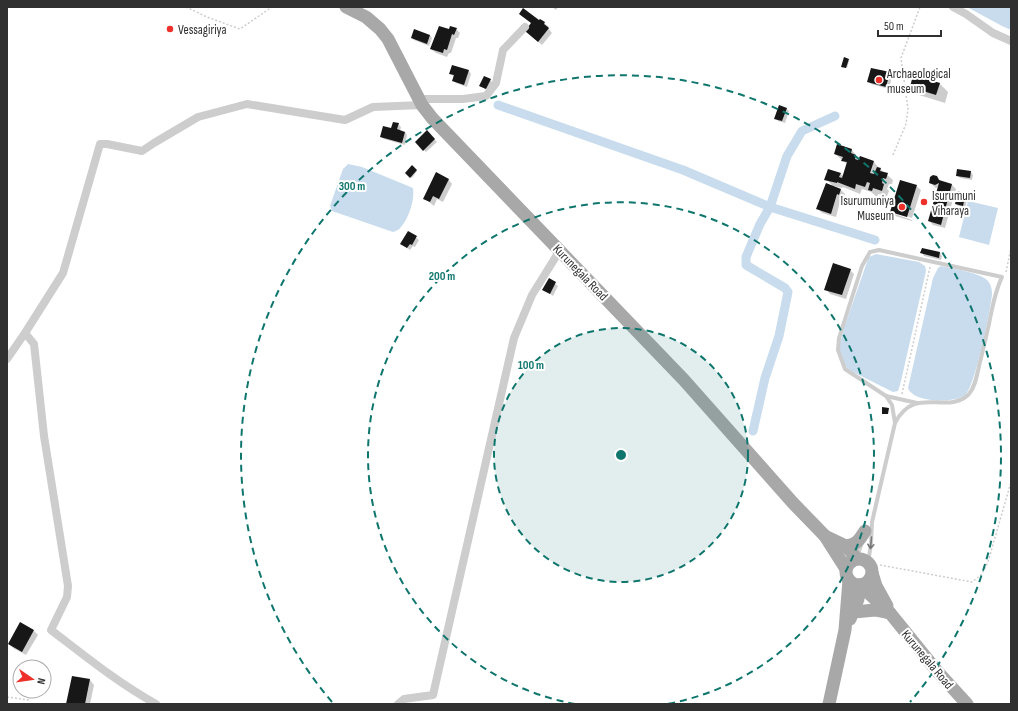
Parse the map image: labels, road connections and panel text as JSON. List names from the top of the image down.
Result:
{
  "streets": {
    "main road": ["Kurunegala Road"]
  },
  "places": [
    "Vessagiriya",
    "Archaeological museum",
    "Isurumuni Viharaya",
    "Isurumuniya Museum"
  ],
  "scale_bar": "50 m",
  "north": "right",
  "rings": ["300 m", "200 m", "100 m"]
}
